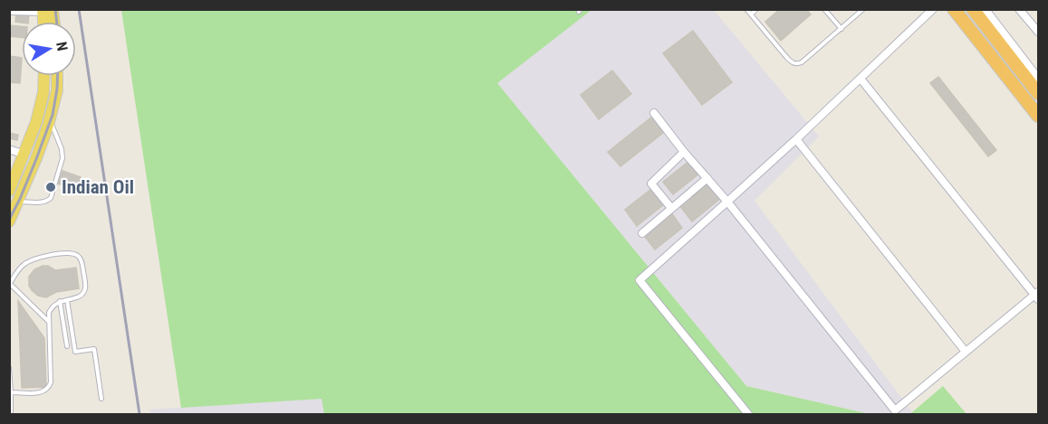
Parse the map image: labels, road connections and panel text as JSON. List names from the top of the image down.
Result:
{
  "places": ["Indian Oil"],
  "north": "right"
}
